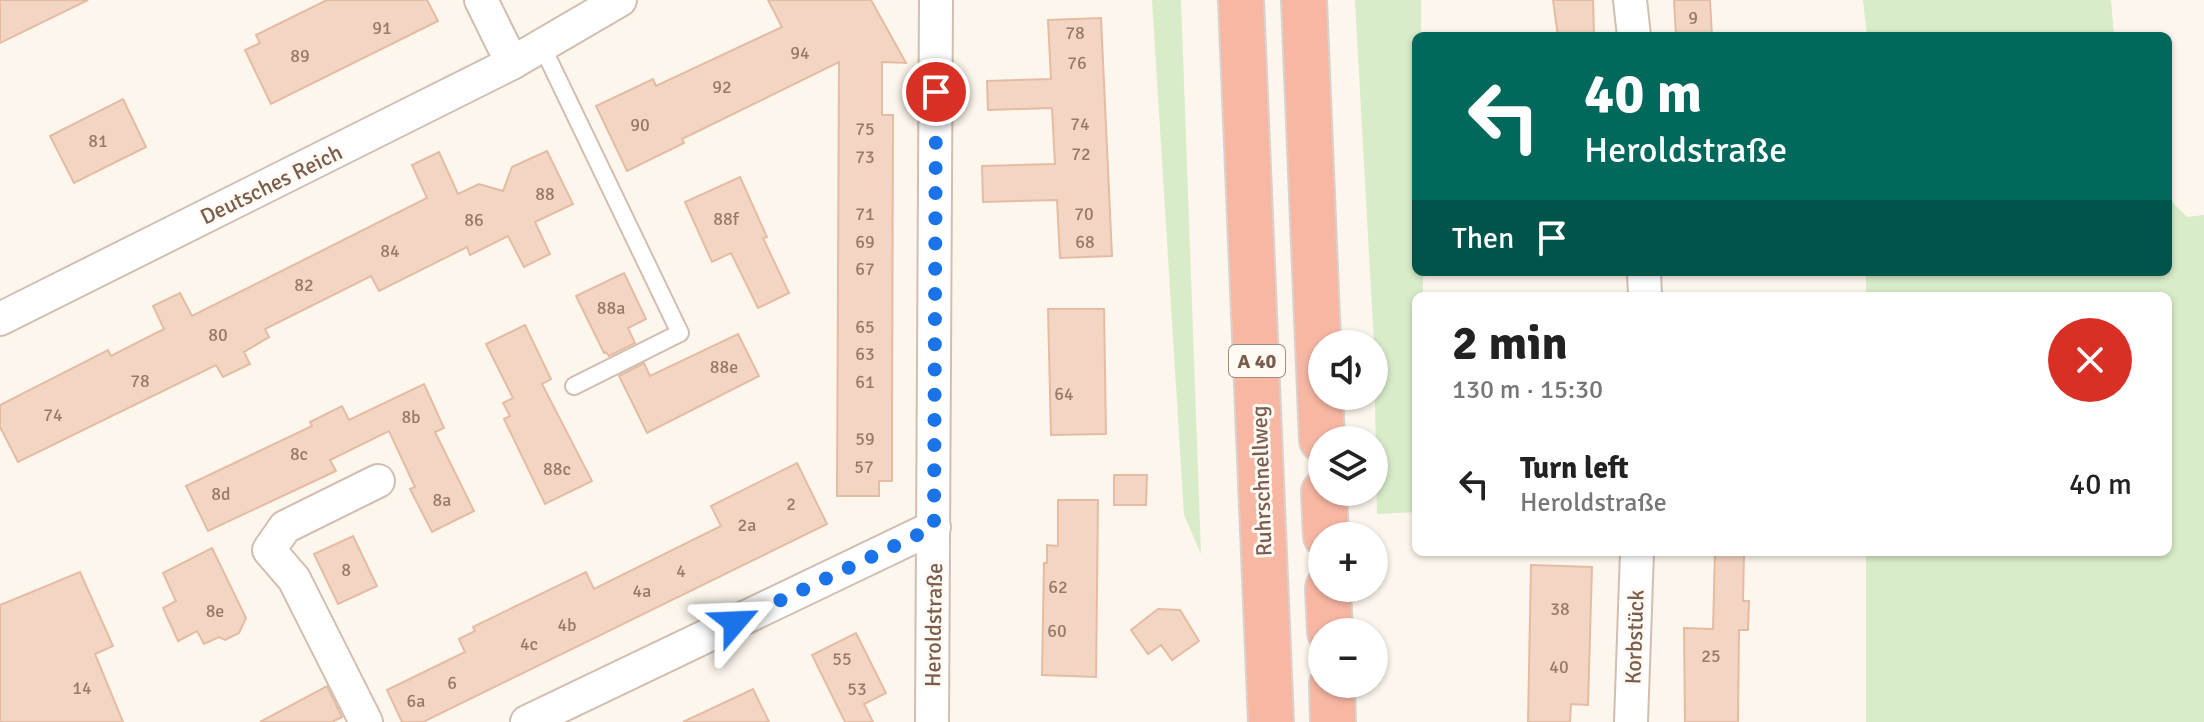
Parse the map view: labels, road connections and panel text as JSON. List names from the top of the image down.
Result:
{
  "streets": {
    "highway": ["A 40", "Ruhrschnellweg"],
    "street": ["Deutsches Reich", "Heroldstraße", "Korbstück"]
  },
  "house_numbers": [
    "9",
    "91",
    "78",
    "94",
    "89",
    "76",
    "92",
    "74",
    "90",
    "75",
    "81",
    "72",
    "73",
    "88",
    "71",
    "70",
    "88f",
    "86",
    "69",
    "68",
    "84",
    "67",
    "82",
    "88a",
    "65",
    "80",
    "63",
    "88e",
    "78",
    "61",
    "64",
    "74",
    "8b",
    "59",
    "8c",
    "57",
    "88c",
    "8d",
    "8a",
    "2",
    "2a",
    "8",
    "4",
    "62",
    "4a",
    "38",
    "8e",
    "4b",
    "60",
    "4c",
    "25",
    "55",
    "40",
    "6",
    "14",
    "53",
    "6a"
  ],
  "page": {
    "turn": ["40 m", "Heroldstraße"],
    "then": "Then",
    "heading": ["2 min", "130 m · 15:30"],
    "map_buttons": ["+", "−"],
    "list": [
      {
        "name": "Turn left",
        "note": "Heroldstraße",
        "value": "40 m"
      }
    ]
  }
}
